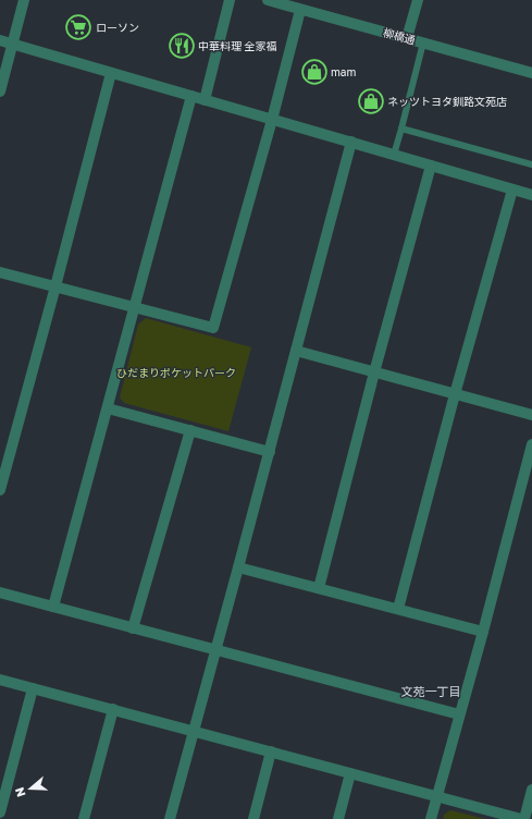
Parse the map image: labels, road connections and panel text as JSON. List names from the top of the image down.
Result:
{
  "streets": {
    "street": ["柳橋通"]
  },
  "districts": ["文苑一丁目"],
  "parks": ["ひだまりポケットパーク"],
  "places": {
    "supermarket": ["ローソン"],
    "restaurant": ["中華料理 全家福"],
    "shop": ["mam", "ネッツトヨタ釧路文苑店"]
  },
  "north": "left"
}
